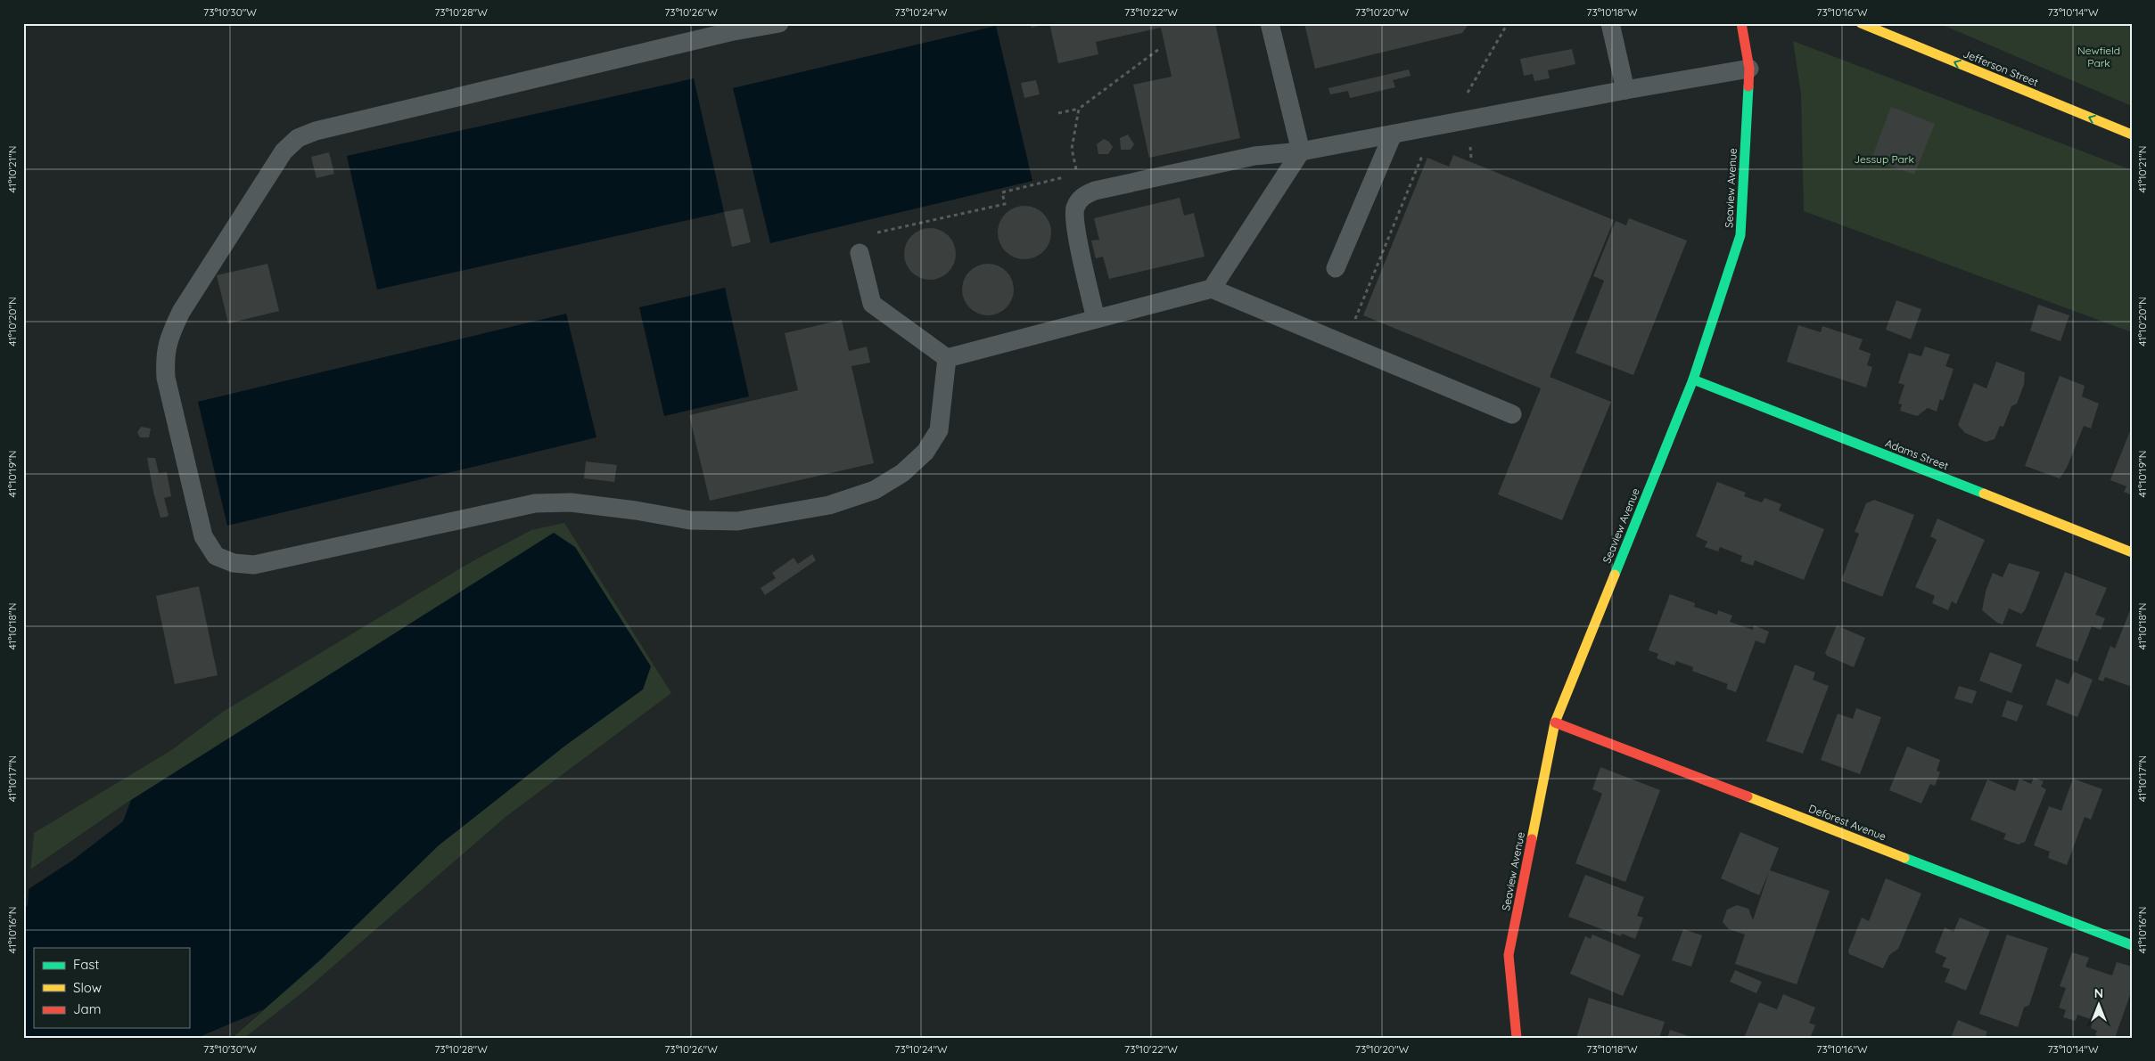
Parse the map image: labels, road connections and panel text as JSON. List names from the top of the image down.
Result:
{
  "streets": {
    "street": [
      "Jefferson Street",
      "Seaview Avenue",
      "Adams Street",
      "Deforest Avenue"
    ]
  },
  "crossings": [
    ["Seaview Avenue", "Adams Street"],
    ["Seaview Avenue", "Deforest Avenue"]
  ],
  "one_way": ["Jefferson Street"],
  "parks": ["Newfield Park", "Jessup Park"],
  "legend": ["Fast", "Slow", "Jam"],
  "north": "top",
  "coordinates": [
    "73°10'30\"W",
    "73°10'28\"W",
    "73°10'26\"W",
    "73°10'24\"W",
    "73°10'22\"W",
    "73°10'20\"W",
    "73°10'18\"W",
    "73°10'16\"W",
    "73°10'14\"W",
    "41°10'21\"N",
    "41°10'20\"N",
    "41°10'19\"N",
    "41°10'18\"N",
    "41°10'17\"N",
    "41°10'16\"N"
  ]
}
